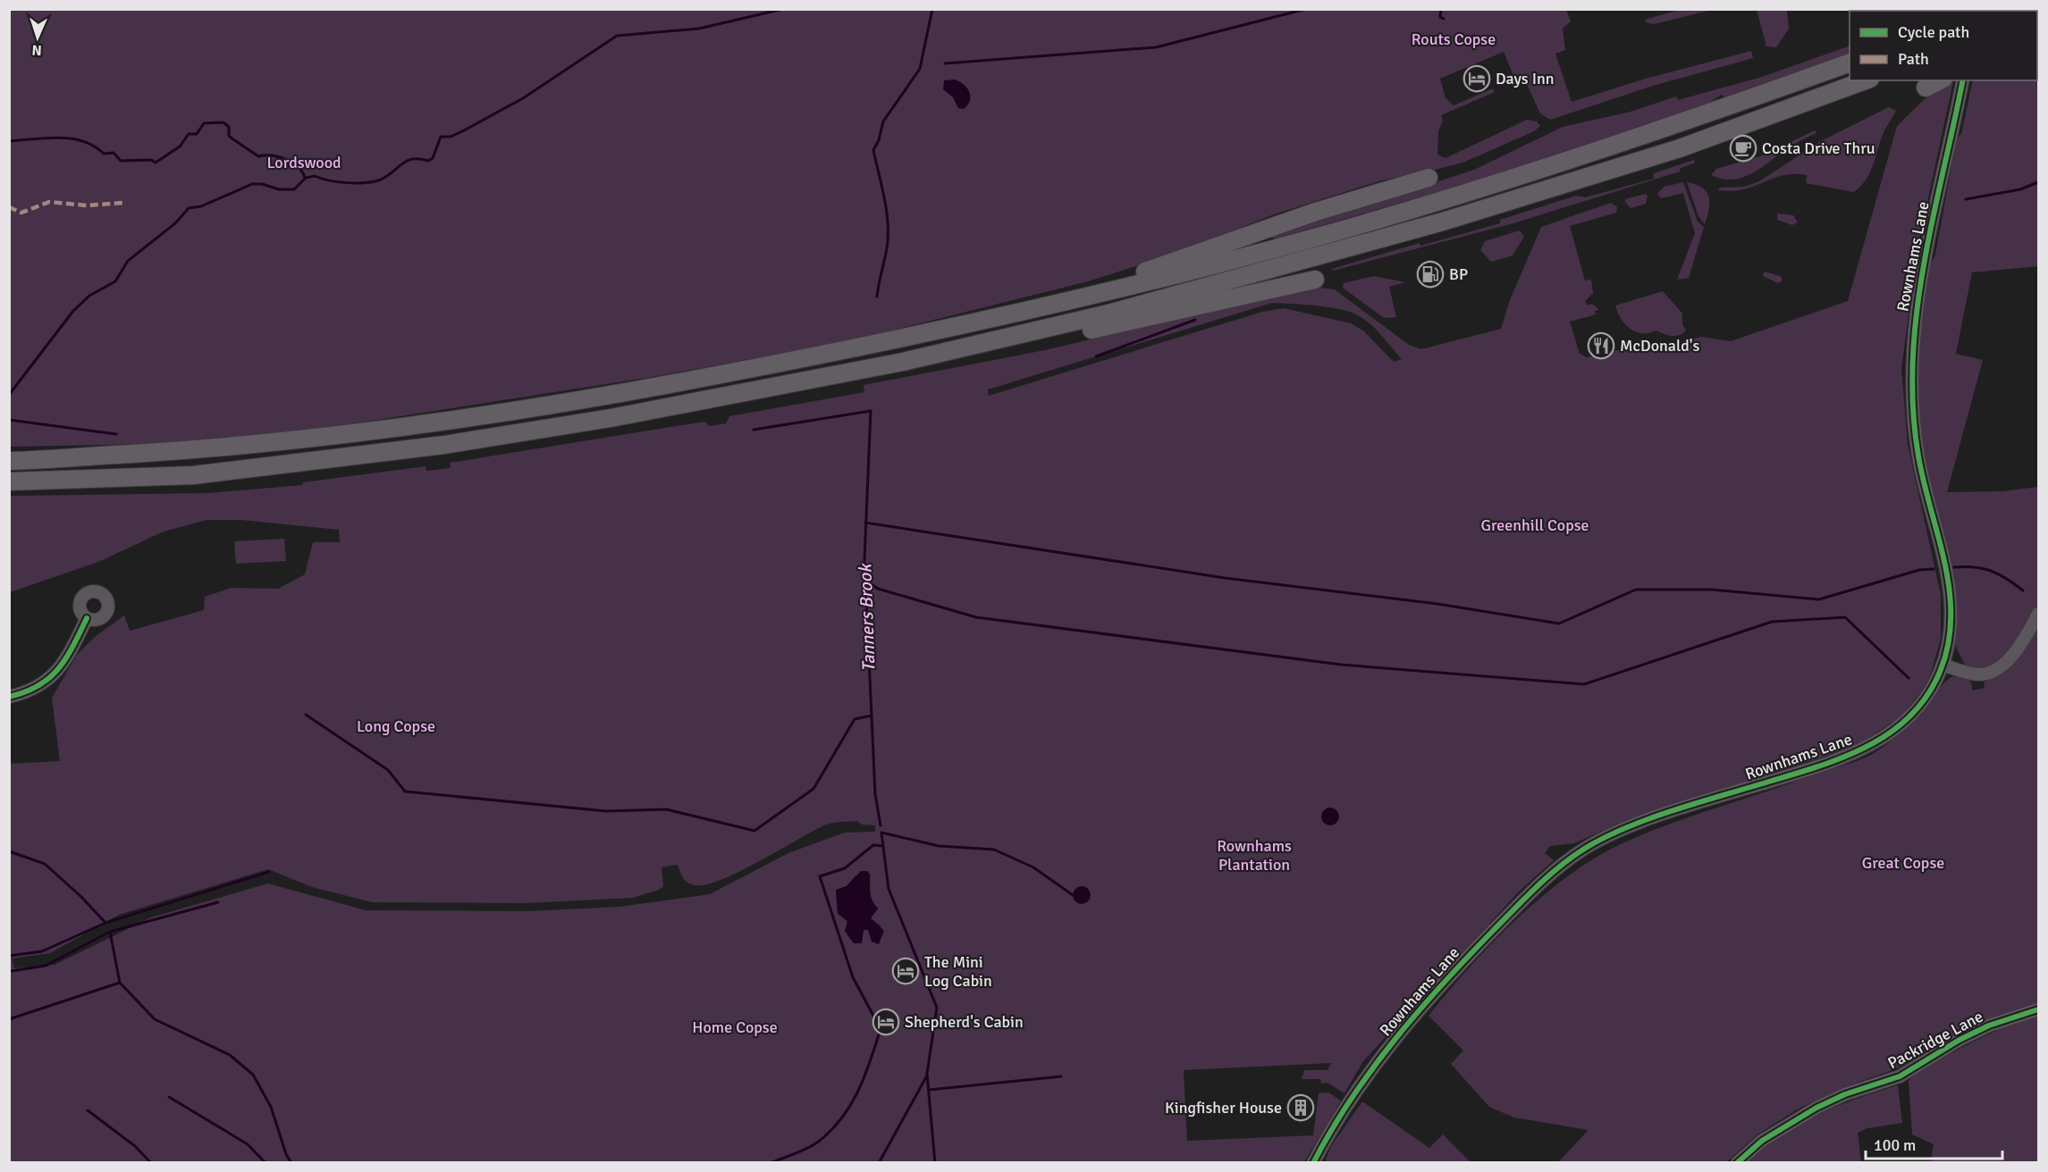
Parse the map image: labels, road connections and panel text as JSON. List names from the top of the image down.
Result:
{
  "streets": {
    "street": ["Rownhams Lane", "Packridge Lane"]
  },
  "water": ["Tanners Brook"],
  "parks": [
    "Routs Copse",
    "Lordswood",
    "Greenhill Copse",
    "Long Copse",
    "Rownhams Plantation",
    "Great Copse",
    "Home Copse"
  ],
  "places": {
    "hotel": ["Days Inn", "The Mini Log Cabin", "Shepherd's Cabin"],
    "cafe": ["Costa Drive Thru"],
    "fuel station": ["BP"],
    "restaurant": ["McDonald's"],
    "building": ["Kingfisher House"]
  },
  "legend": ["Cycle path", "Path"],
  "scale_bar": "100 m",
  "north": "bottom"
}
